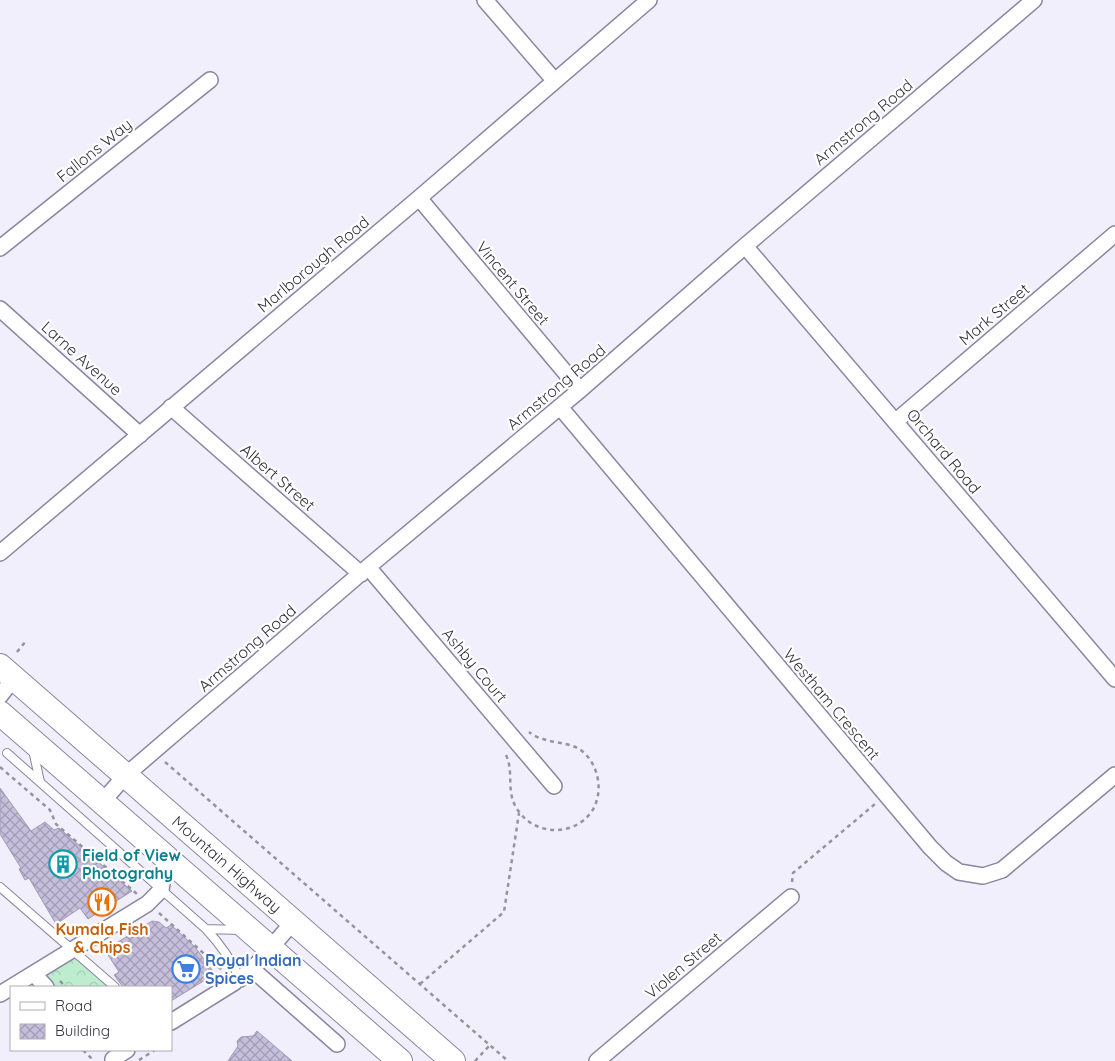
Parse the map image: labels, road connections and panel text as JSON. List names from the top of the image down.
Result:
{
  "streets": {
    "main road": ["Mountain Highway"],
    "street": [
      "Armstrong Road",
      "Fallons Way",
      "Marlborough Road",
      "Vincent Street",
      "Mark Street",
      "Larne Avenue",
      "Orchard Road",
      "Albert Street",
      "Ashby Court",
      "Westham Crescent",
      "Violen Street"
    ]
  },
  "crossings": [
    ["Armstrong Road", "Vincent Street"],
    ["Armstrong Road", "Orchard Road"],
    ["Armstrong Road", "Albert Street"],
    ["Armstrong Road", "Ashby Court"],
    ["Armstrong Road", "Westham Crescent"],
    ["Armstrong Road", "Mountain Highway"],
    ["Marlborough Road", "Vincent Street"],
    ["Marlborough Road", "Larne Avenue"],
    ["Marlborough Road", "Albert Street"],
    ["Mark Street", "Orchard Road"],
    ["Albert Street", "Ashby Court"]
  ],
  "places": {
    "building": ["Field of View Photograhy"],
    "restaurant": ["Kumala Fish & Chips"],
    "supermarket": ["Royal Indian Spices"]
  },
  "legend": ["Road", "Building"]
}
